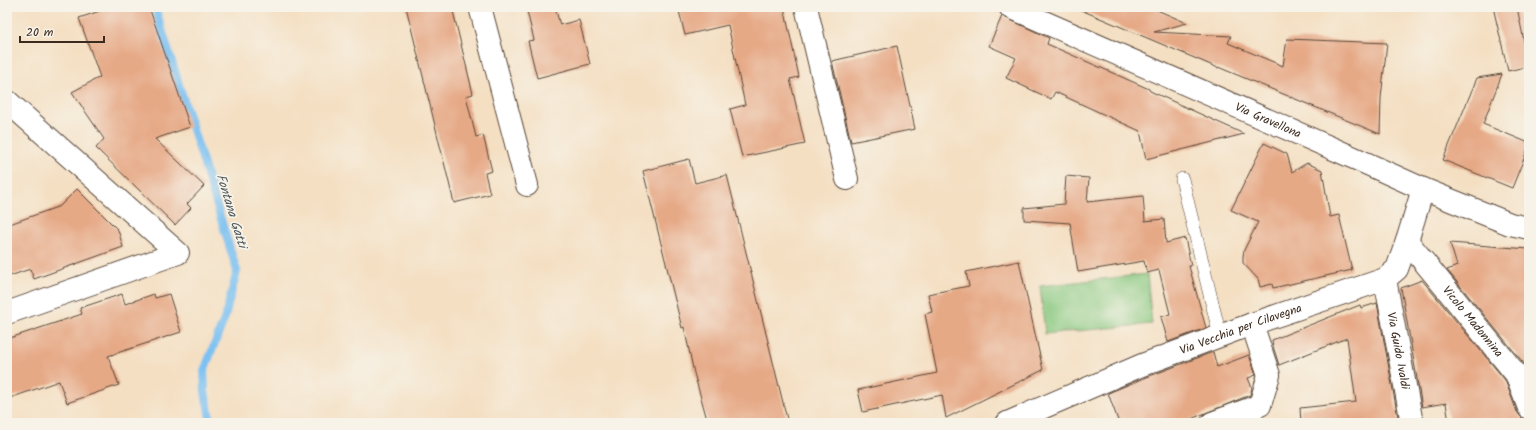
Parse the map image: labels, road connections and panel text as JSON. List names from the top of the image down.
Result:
{
  "streets": {
    "street": [
      "Via Gravellona",
      "Vicolo Madonnina",
      "Via Vecchia per Cilavegna",
      "Via Guido Ivaldi"
    ]
  },
  "crossings": [
    ["Via Gravellona", "Via Vecchia per Cilavegna"],
    ["Vicolo Madonnina", "Via Vecchia per Cilavegna"],
    ["Via Vecchia per Cilavegna", "Via Guido Ivaldi"]
  ],
  "water": ["Fontana Gatti"],
  "scale_bar": "20 m"
}
